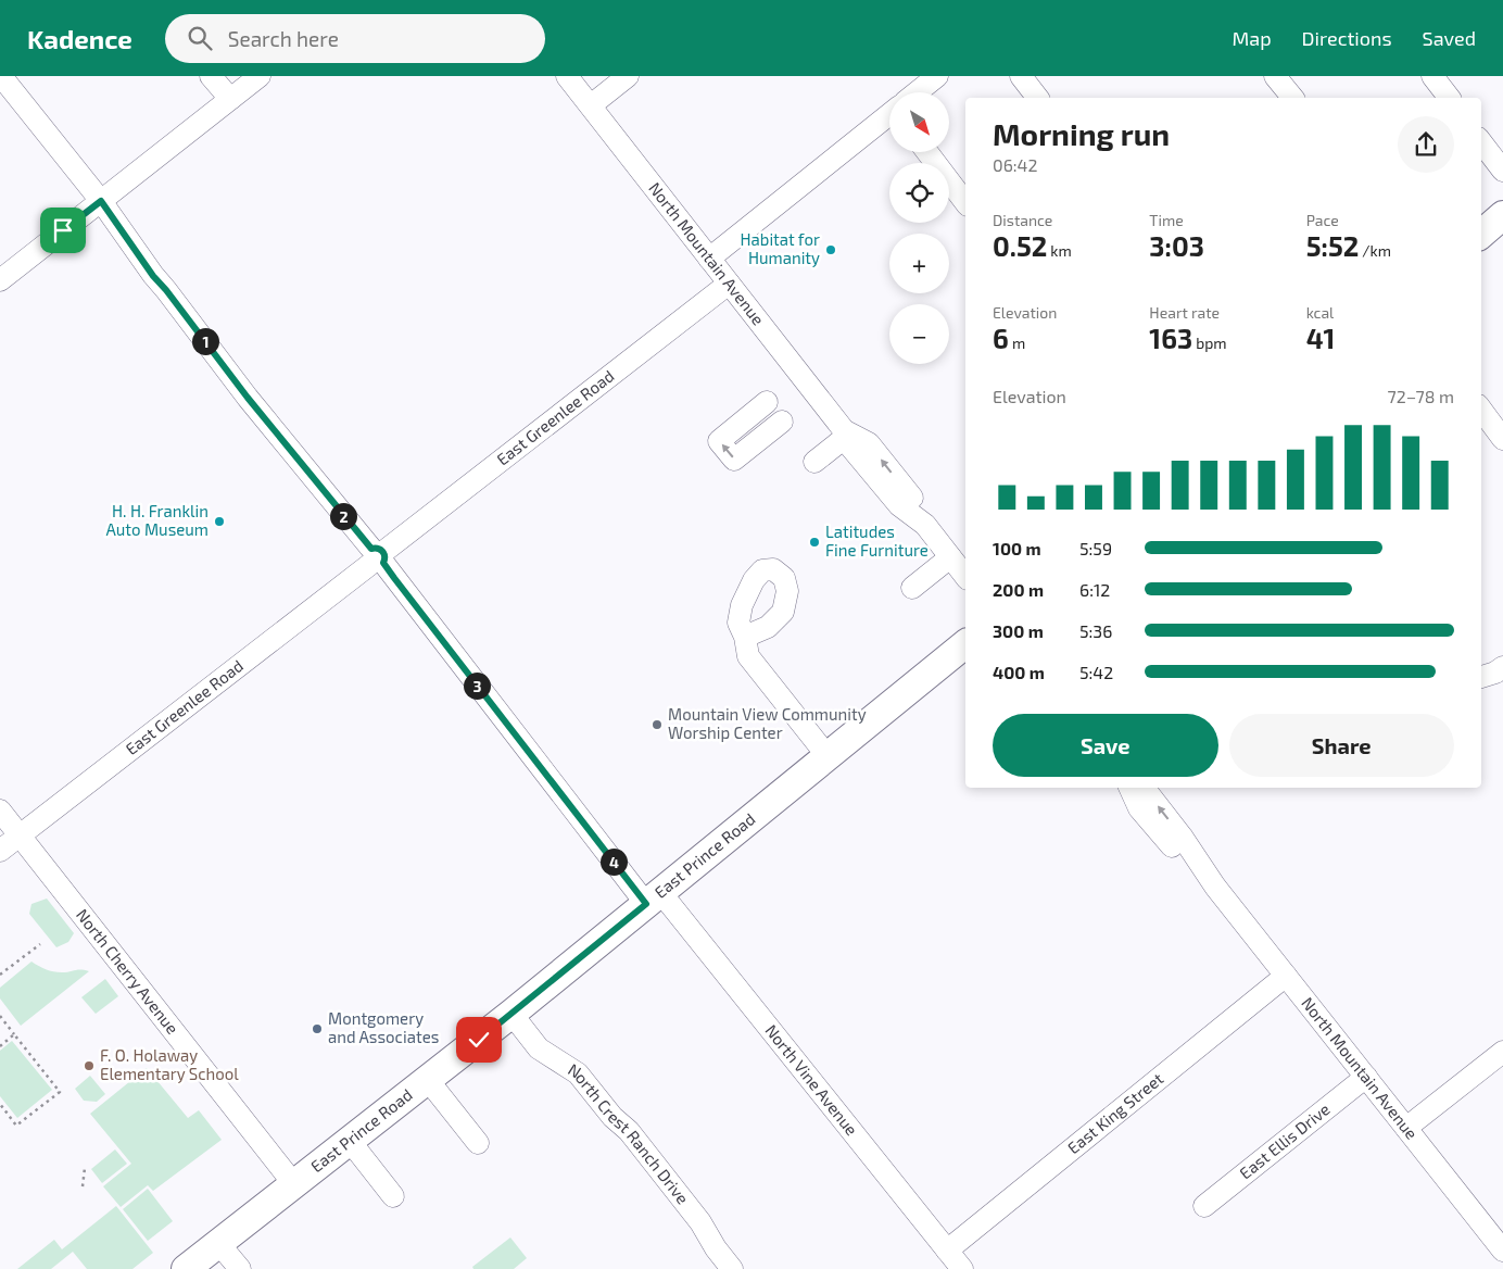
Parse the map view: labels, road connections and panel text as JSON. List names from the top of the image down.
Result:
{
  "streets": {
    "main road": ["East Prince Road"],
    "street": [
      "North Mountain Avenue",
      "East Greenlee Road",
      "North Cherry Avenue",
      "North Vine Avenue",
      "East King Street",
      "North Crest Ranch Drive",
      "East Ellis Drive"
    ]
  },
  "crossings": [
    ["North Mountain Avenue", "East Greenlee Road"],
    ["North Mountain Avenue", "East King Street"],
    ["North Mountain Avenue", "East Ellis Drive"],
    ["East Greenlee Road", "North Cherry Avenue"],
    ["East Greenlee Road", "North Vine Avenue"],
    ["East Prince Road", "North Cherry Avenue"],
    ["East Prince Road", "North Vine Avenue"],
    ["East Prince Road", "North Crest Ranch Drive"],
    ["North Vine Avenue", "East King Street"]
  ],
  "places": [
    "Habitat for Humanity",
    "H. H. Franklin Auto Museum",
    "Latitudes Fine Furniture",
    "Mountain View Community Worship Center",
    "Montgomery and Associates",
    "F. O. Holaway Elementary School"
  ],
  "north": "bottom right",
  "page": {
    "header": "Kadence",
    "search": "Search here",
    "nav": ["Map", "Directions", "Saved"],
    "map_buttons": ["+", "−"],
    "heading": ["Morning run", "06:42"],
    "stats": [
      ["Distance", "0.52 km"],
      ["Time", "3:03"],
      ["Pace", "5:52 /km"],
      ["Elevation", "6 m"],
      ["Heart rate", "163 bpm"],
      ["kcal", "41"]
    ],
    "pins": [
      "1",
      "2",
      "3",
      "4"
    ],
    "chart": ["Elevation", "72–78 m"],
    "list": [
      {
        "name": "100 m",
        "note": "5:59"
      },
      {
        "name": "200 m",
        "note": "6:12"
      },
      {
        "name": "300 m",
        "note": "5:36"
      },
      {
        "name": "400 m",
        "note": "5:42"
      }
    ],
    "buttons": ["Save", "Share"]
  }
}
